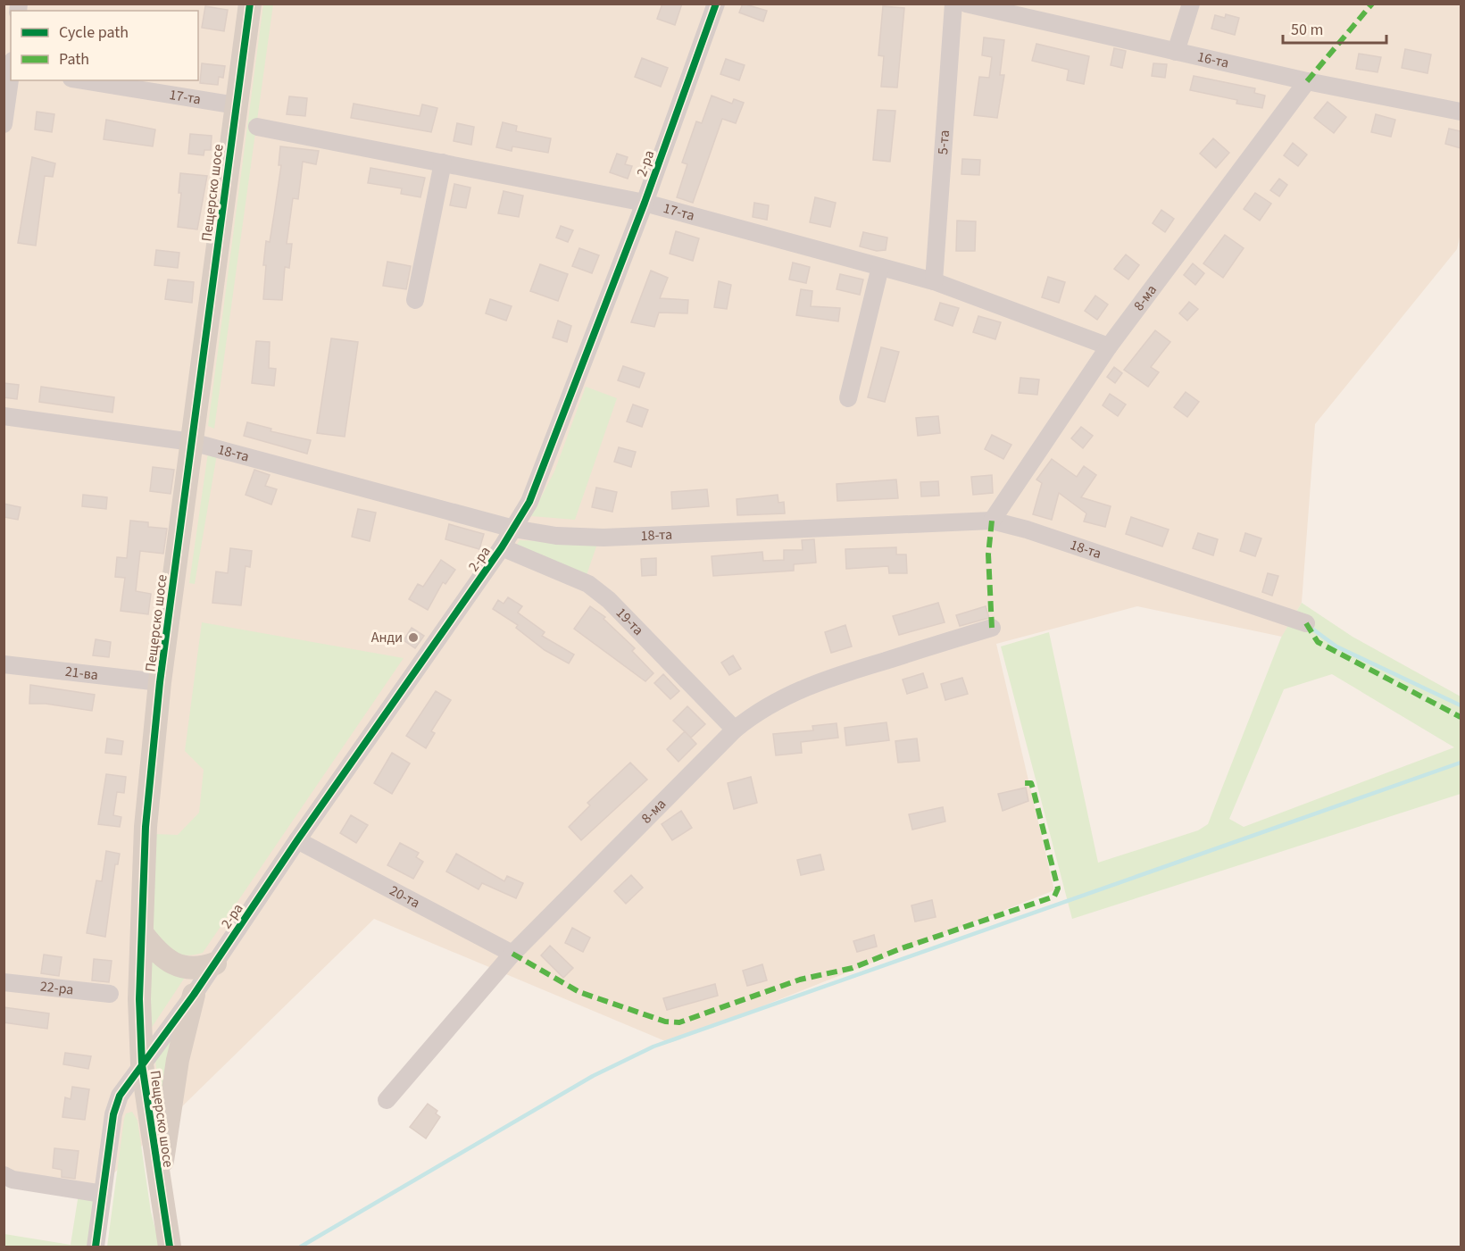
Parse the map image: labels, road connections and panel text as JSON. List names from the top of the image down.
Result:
{
  "streets": {
    "main road": ["Пещерско шосе"],
    "street": [
      "16-та",
      "17-та",
      "5-та",
      "2-ра",
      "8-ма",
      "18-та",
      "19-та",
      "21-ва",
      "20-та",
      "22-ра"
    ]
  },
  "crossings": [
    ["16-та", "8-ма"],
    ["17-та", "5-та"],
    ["17-та", "2-ра"],
    ["17-та", "Пещерско шосе"],
    ["17-та", "8-ма"],
    ["2-ра", "Пещерско шосе"],
    ["2-ра", "18-та"],
    ["2-ра", "19-та"],
    ["2-ра", "20-та"],
    ["Пещерско шосе", "18-та"],
    ["Пещерско шосе", "21-ва"],
    ["8-ма", "18-та"],
    ["8-ма", "19-та"],
    ["8-ма", "20-та"]
  ],
  "places": ["Анди"],
  "legend": ["Cycle path", "Path"],
  "scale_bar": "50 m"
}
